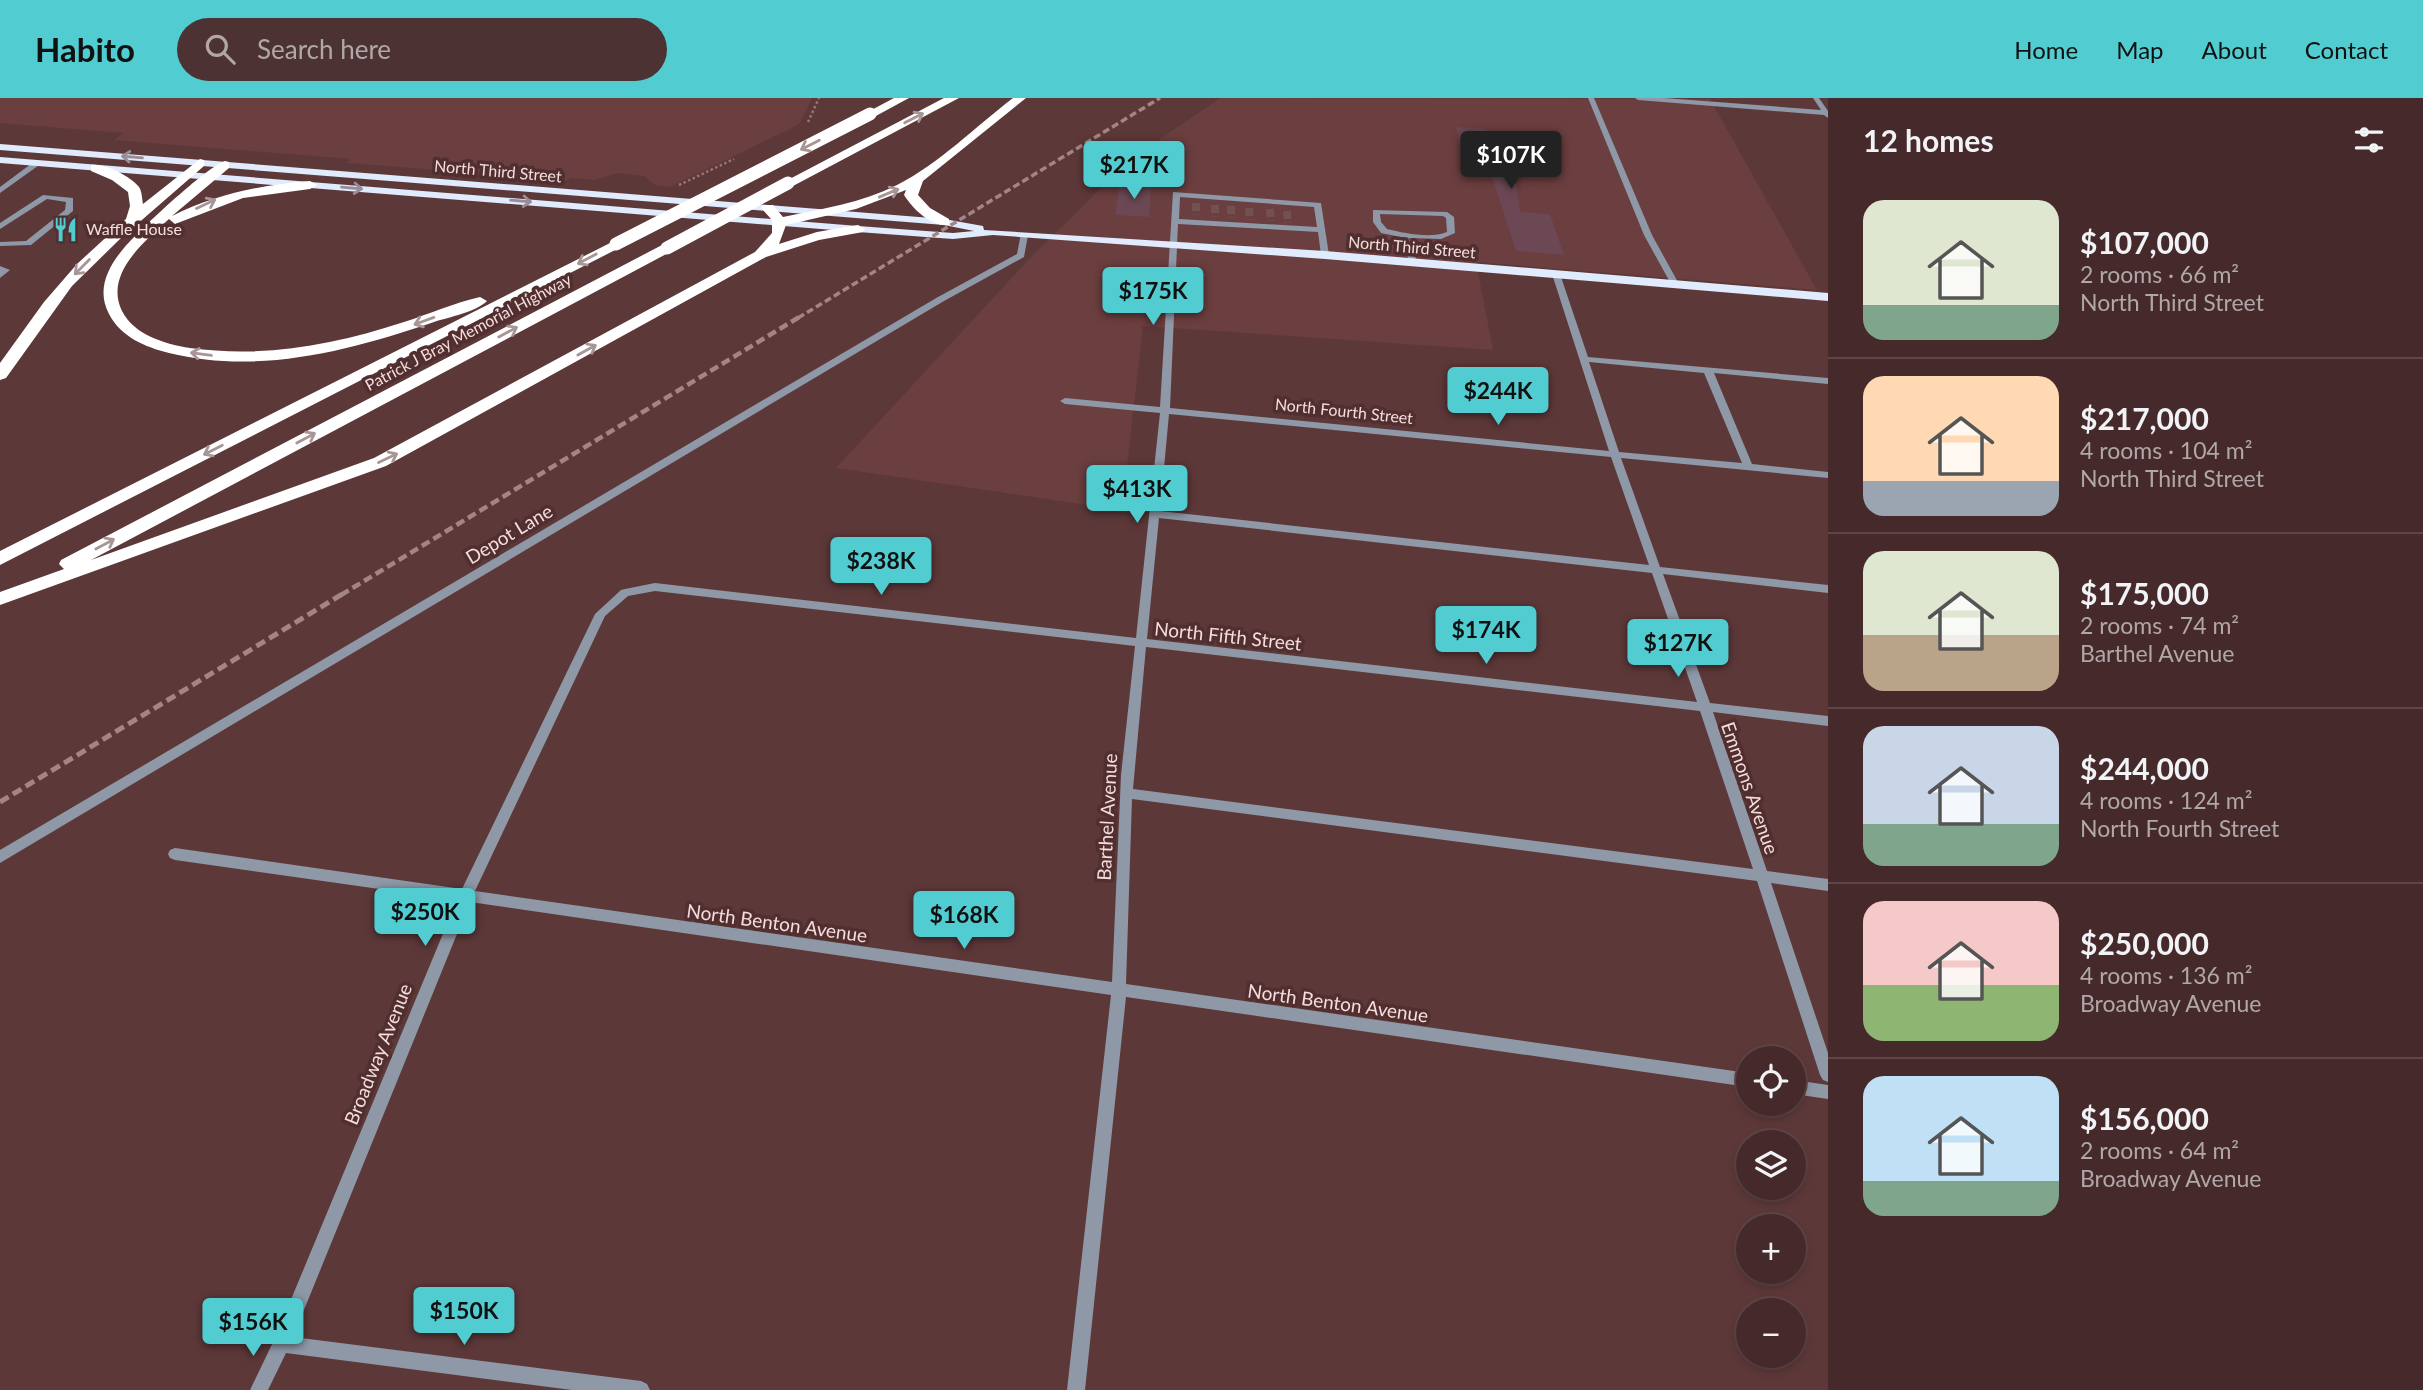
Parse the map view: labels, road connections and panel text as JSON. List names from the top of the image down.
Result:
{
  "streets": {
    "highway": ["Patrick J Bray Memorial Highway"],
    "main road": ["North Third Street"],
    "street": [
      "North Fourth Street",
      "Depot Lane",
      "North Fifth Street",
      "Emmons Avenue",
      "Barthel Avenue",
      "North Benton Avenue",
      "Broadway Avenue"
    ]
  },
  "crossings": [
    ["North Third Street", "Depot Lane"],
    ["North Third Street", "Emmons Avenue"],
    ["North Third Street", "Barthel Avenue"],
    ["North Fourth Street", "Emmons Avenue"],
    ["North Fourth Street", "Barthel Avenue"],
    ["North Fifth Street", "Emmons Avenue"],
    ["North Fifth Street", "Barthel Avenue"],
    ["North Fifth Street", "Broadway Avenue"],
    ["Barthel Avenue", "North Benton Avenue"],
    ["North Benton Avenue", "Broadway Avenue"]
  ],
  "places": {
    "restaurant": ["Waffle House"]
  },
  "page": {
    "header": "Habito",
    "search": "Search here",
    "nav": [
      "Home",
      "Map",
      "About",
      "Contact"
    ],
    "heading": "12 homes",
    "price": [
      "$107K",
      "$217K",
      "$175K",
      "$244K",
      "$413K",
      "$238K",
      "$174K",
      "$127K",
      "$250K",
      "$168K",
      "$150K",
      "$156K"
    ],
    "list": [
      {
        "name": "$107,000",
        "note": "2 rooms · 66 m² · North Third Street"
      },
      {
        "name": "$217,000",
        "note": "4 rooms · 104 m² · North Third Street"
      },
      {
        "name": "$175,000",
        "note": "2 rooms · 74 m² · Barthel Avenue"
      },
      {
        "name": "$244,000",
        "note": "4 rooms · 124 m² · North Fourth Street"
      },
      {
        "name": "$250,000",
        "note": "4 rooms · 136 m² · Broadway Avenue"
      },
      {
        "name": "$156,000",
        "note": "2 rooms · 64 m² · Broadway Avenue"
      }
    ],
    "map_buttons": ["+", "−"]
  }
}
